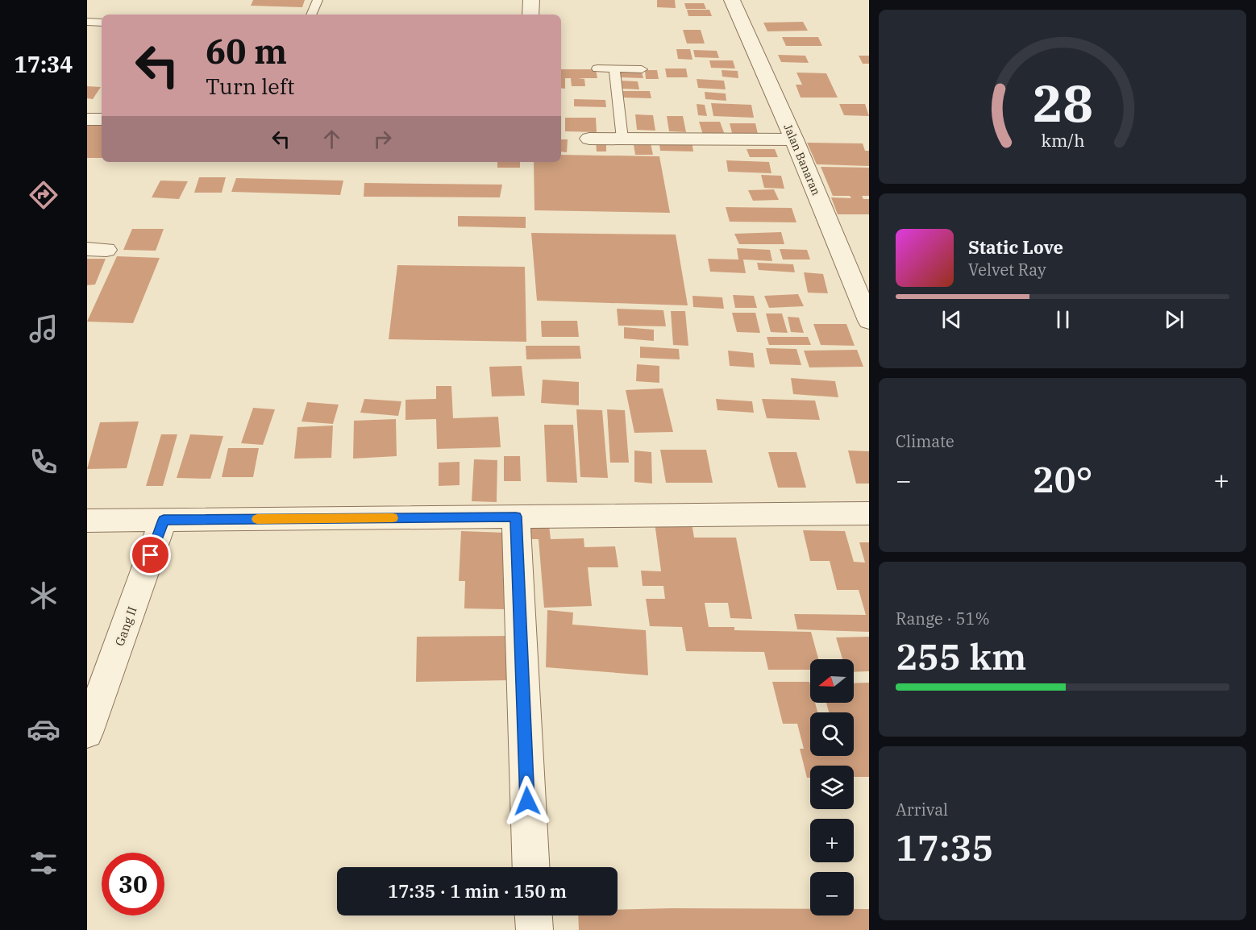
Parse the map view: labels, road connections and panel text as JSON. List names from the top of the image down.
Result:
{
  "streets": {
    "street": ["Jalan Banaran", "Gang II"]
  },
  "north": "left",
  "page": {
    "tabs": "17:34",
    "turn": ["60 m", "Turn left"],
    "song": ["Static Love", "Velvet Ray"],
    "tile": [
      "Climate",
      ["Range · 51%", "255 km"],
      ["Arrival", "17:35"]
    ],
    "heat": ["−", "20°", "+"],
    "map_buttons": ["+", "−"],
    "limit": "30",
    "trip": "17:35 · 1 min · 150 m",
    "gauge": ["28", "km/h"]
  }
}
